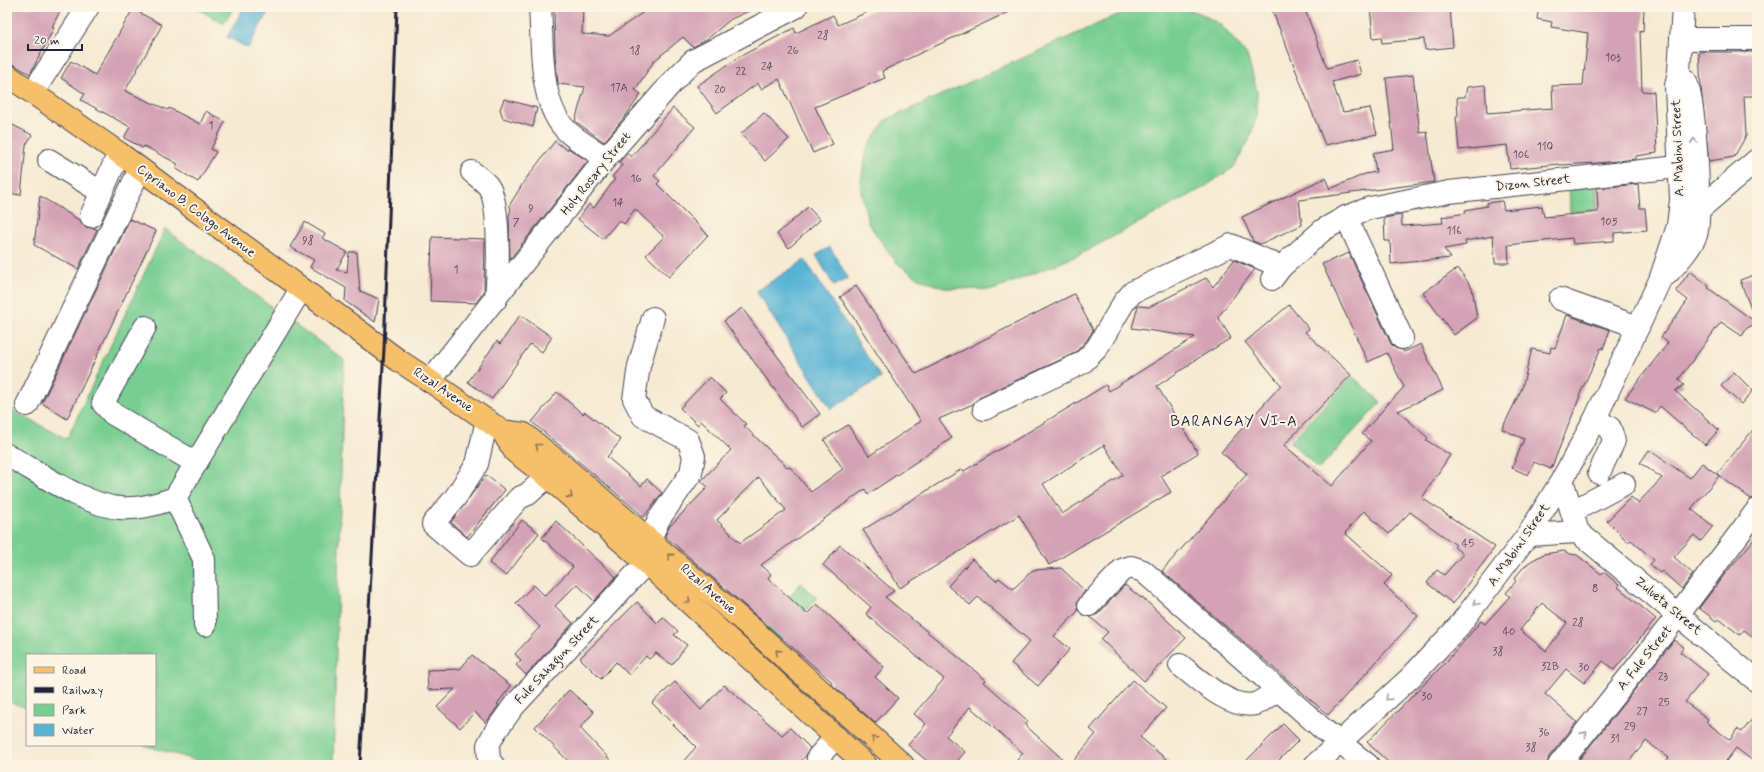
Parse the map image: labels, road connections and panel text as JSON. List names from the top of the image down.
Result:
{
  "streets": {
    "main road": ["Cipriano B. Colago Avenue", "Rizal Avenue"],
    "street": [
      "A. Mabini Street",
      "Holy Rosary Street",
      "Dizon Street",
      "Zulueta Street",
      "A. Fule Street",
      "Fule Sahagun Street"
    ]
  },
  "crossings": [
    ["A. Mabini Street", "Dizon Street"],
    ["Holy Rosary Street", "Rizal Avenue"],
    ["Cipriano B. Colago Avenue", "Rizal Avenue"],
    ["Rizal Avenue", "Fule Sahagun Street"],
    ["Zulueta Street", "A. Fule Street"]
  ],
  "one_way": ["A. Fule Street"],
  "districts": ["BARANGAY VI-A"],
  "house_numbers": [
    "28",
    "18",
    "26",
    "103",
    "24",
    "22",
    "17A",
    "20",
    "1",
    "110",
    "106",
    "16",
    "14",
    "9",
    "105",
    "7",
    "116",
    "98",
    "1",
    "45",
    "8",
    "28",
    "40",
    "38",
    "32B",
    "30",
    "23",
    "30",
    "25",
    "27",
    "29",
    "36",
    "31",
    "38"
  ],
  "legend": [
    "Road",
    "Railway",
    "Park",
    "Water"
  ],
  "scale_bar": "20 m"
}
